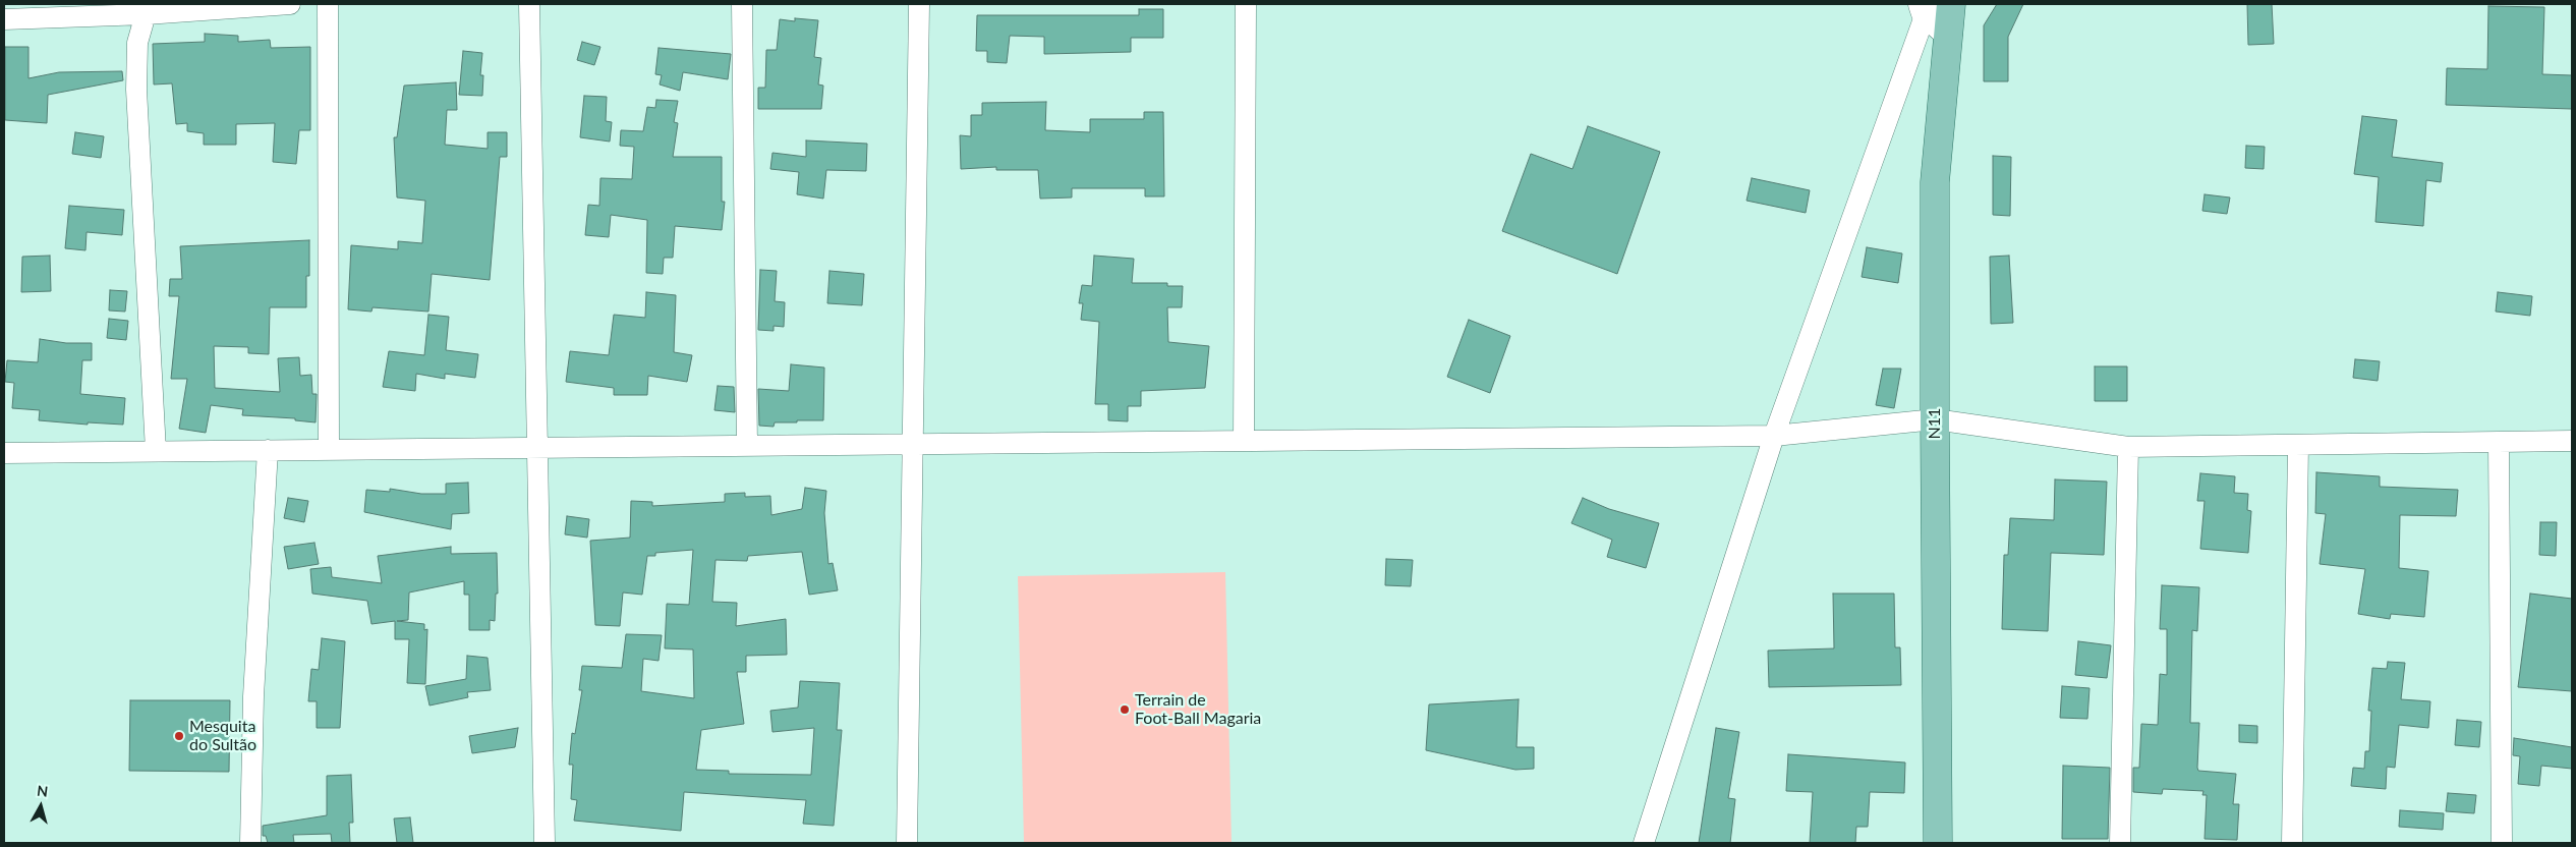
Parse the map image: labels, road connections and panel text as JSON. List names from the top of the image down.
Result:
{
  "streets": {
    "main road": ["N11"]
  },
  "places": ["Terrain de Foot-Ball Magaria", "Mesquita do Sultão"],
  "north": "top"
}
